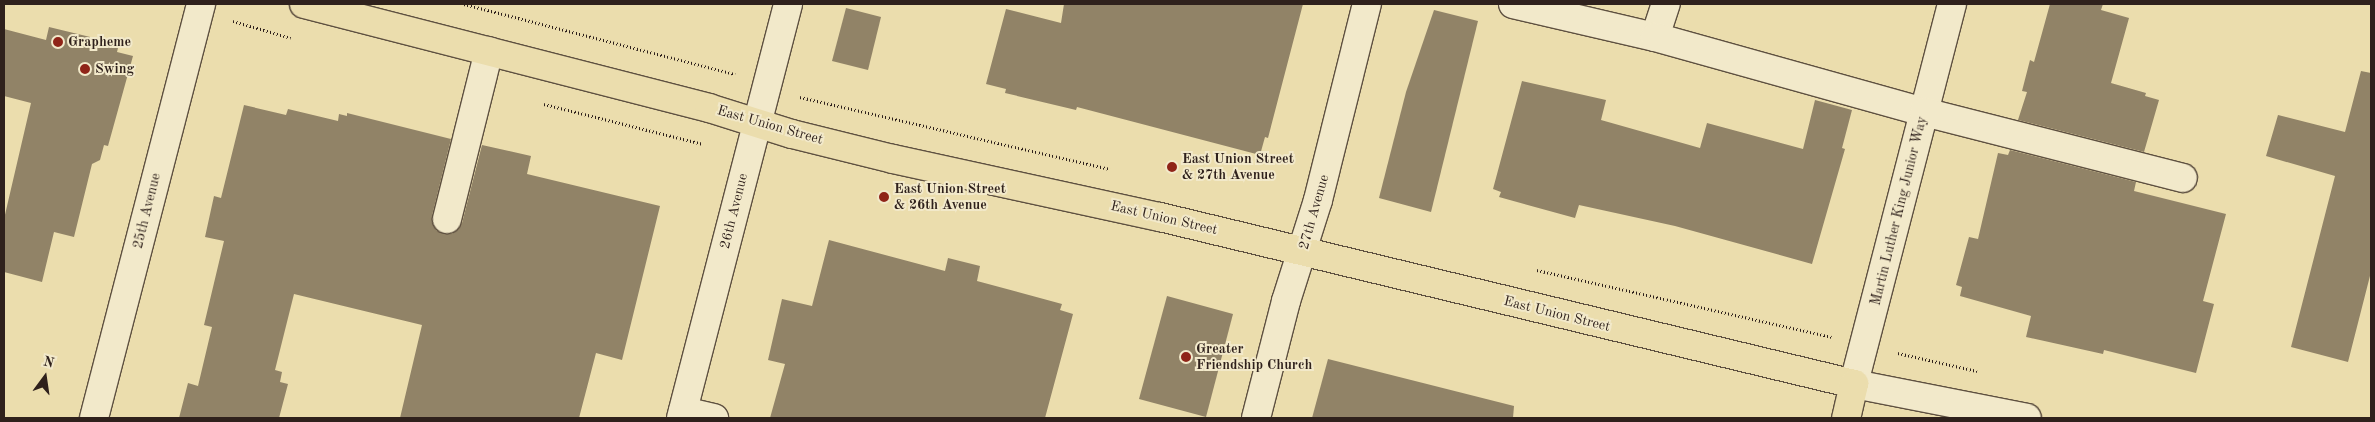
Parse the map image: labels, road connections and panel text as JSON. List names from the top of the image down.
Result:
{
  "streets": {
    "main road": ["East Union Street", "Martin Luther King Junior Way"],
    "street": ["25th Avenue", "26th Avenue", "27th Avenue"]
  },
  "crossings": [
    ["East Union Street", "26th Avenue"],
    ["East Union Street", "Martin Luther King Junior Way"],
    ["East Union Street", "27th Avenue"]
  ],
  "places": [
    "Grapheme",
    "Swing",
    "East Union Street & 27th Avenue",
    "East Union Street & 26th Avenue",
    "Greater Friendship Church"
  ],
  "north": "top"
}
